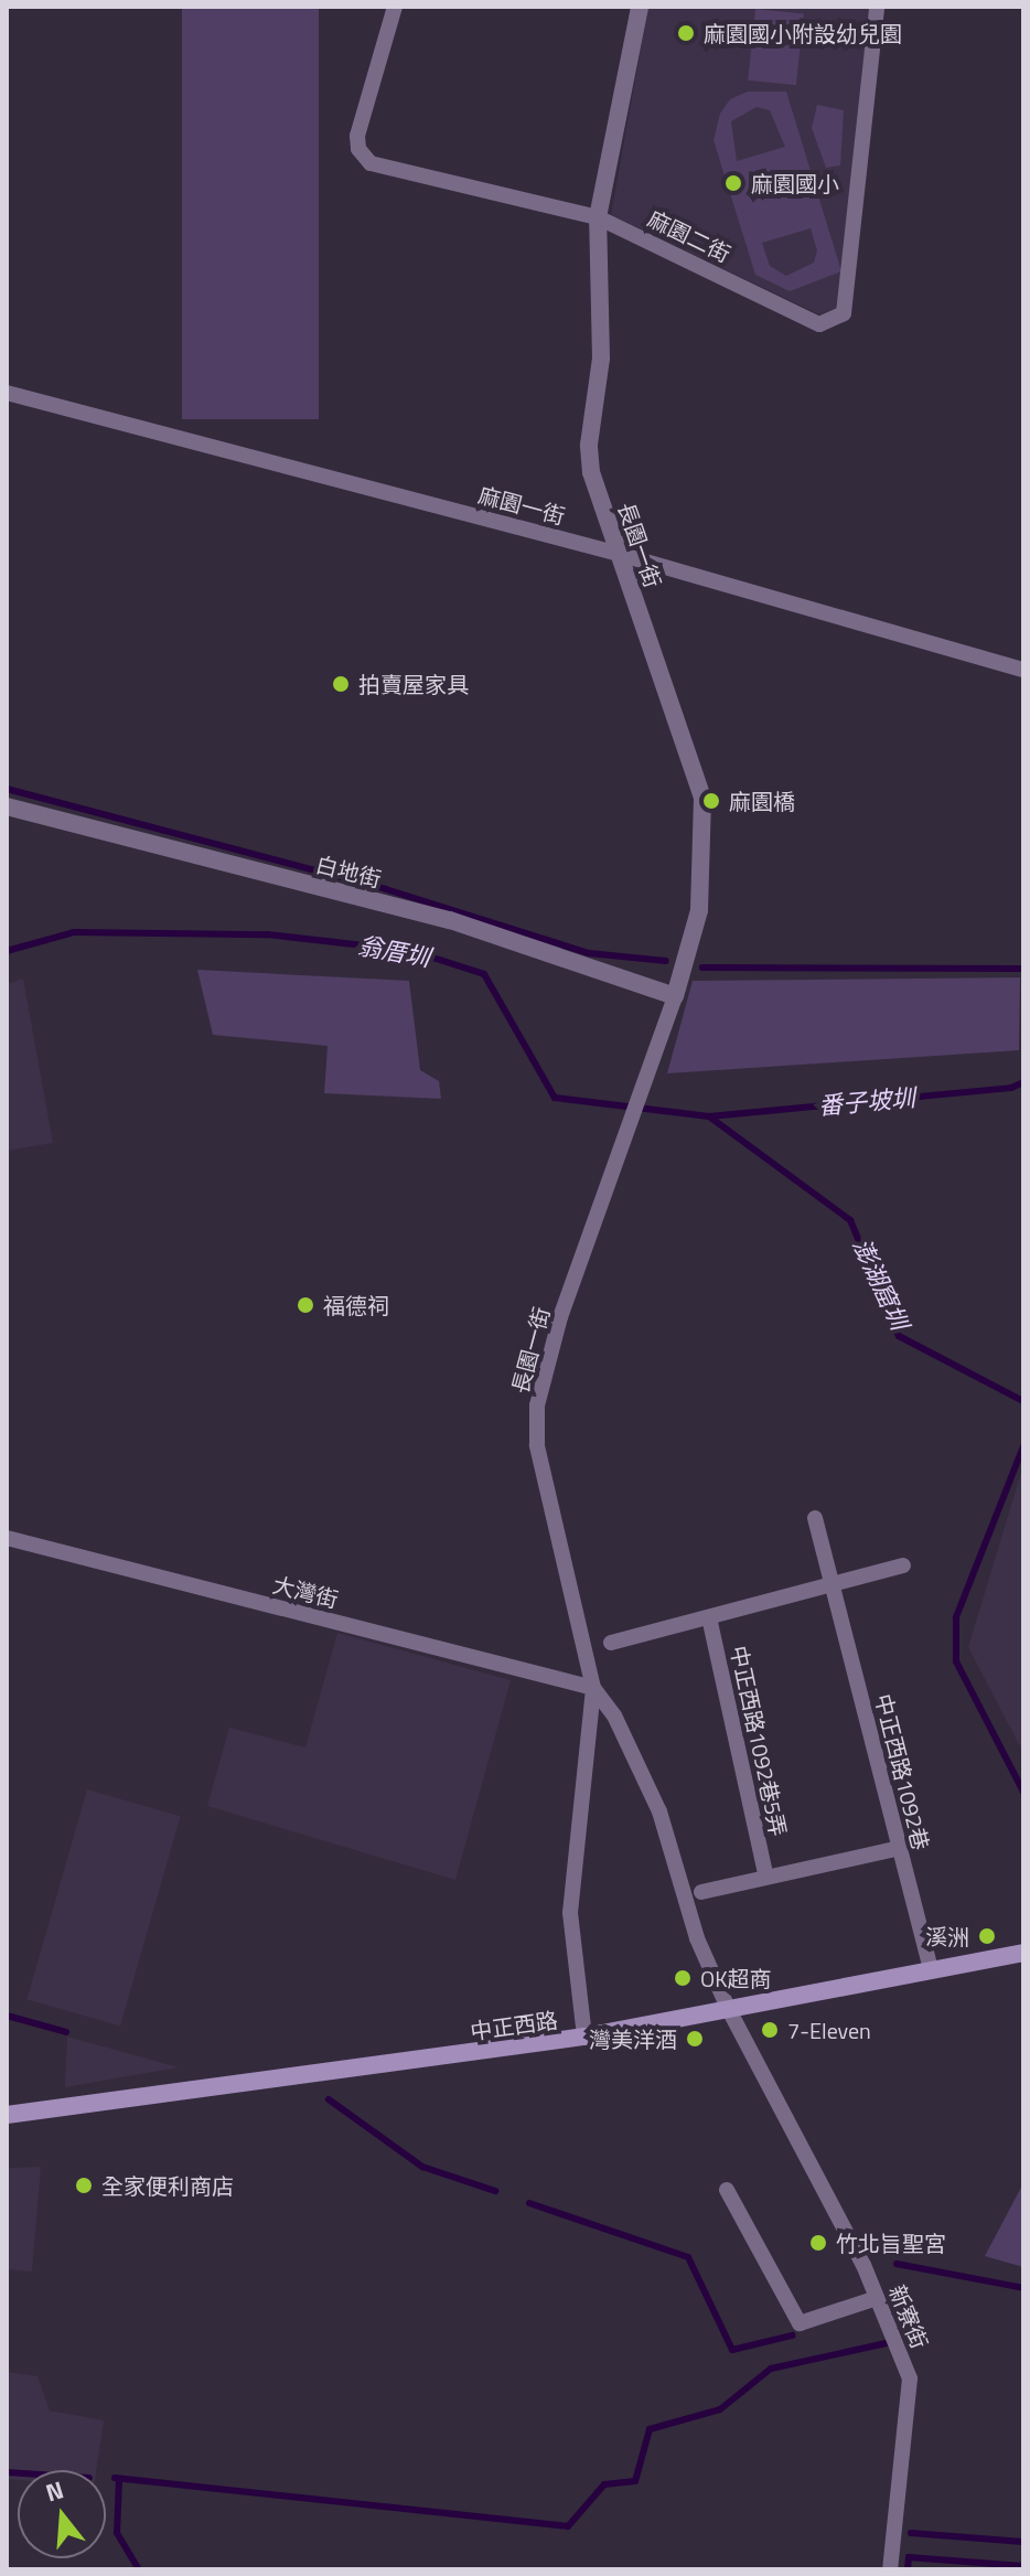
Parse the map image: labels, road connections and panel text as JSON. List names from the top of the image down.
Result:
{
  "streets": {
    "main road": ["中正西路"],
    "street": [
      "麻園二街",
      "麻園一街",
      "長園一街",
      "白地街",
      "大灣街",
      "中正西路1092巷5弄",
      "中正西路1092巷",
      "新寮街"
    ]
  },
  "crossings": [
    ["麻園二街", "長園一街"],
    ["麻園一街", "長園一街"],
    ["長園一街", "白地街"],
    ["長園一街", "大灣街"],
    ["長園一街", "中正西路"],
    ["長園一街", "新寮街"],
    ["中正西路1092巷", "中正西路"],
    ["中正西路", "新寮街"]
  ],
  "water": ["翁厝圳", "番子坡圳", "澎湖窟圳"],
  "places": [
    "麻園國小附設幼兒園",
    "麻園國小",
    "拍賣屋家具",
    "麻園橋",
    "福德祠",
    "溪洲",
    "OK超商",
    "7-Eleven",
    "灣美洋酒",
    "全家便利商店",
    "竹北旨聖宮"
  ],
  "north": "top"
}
